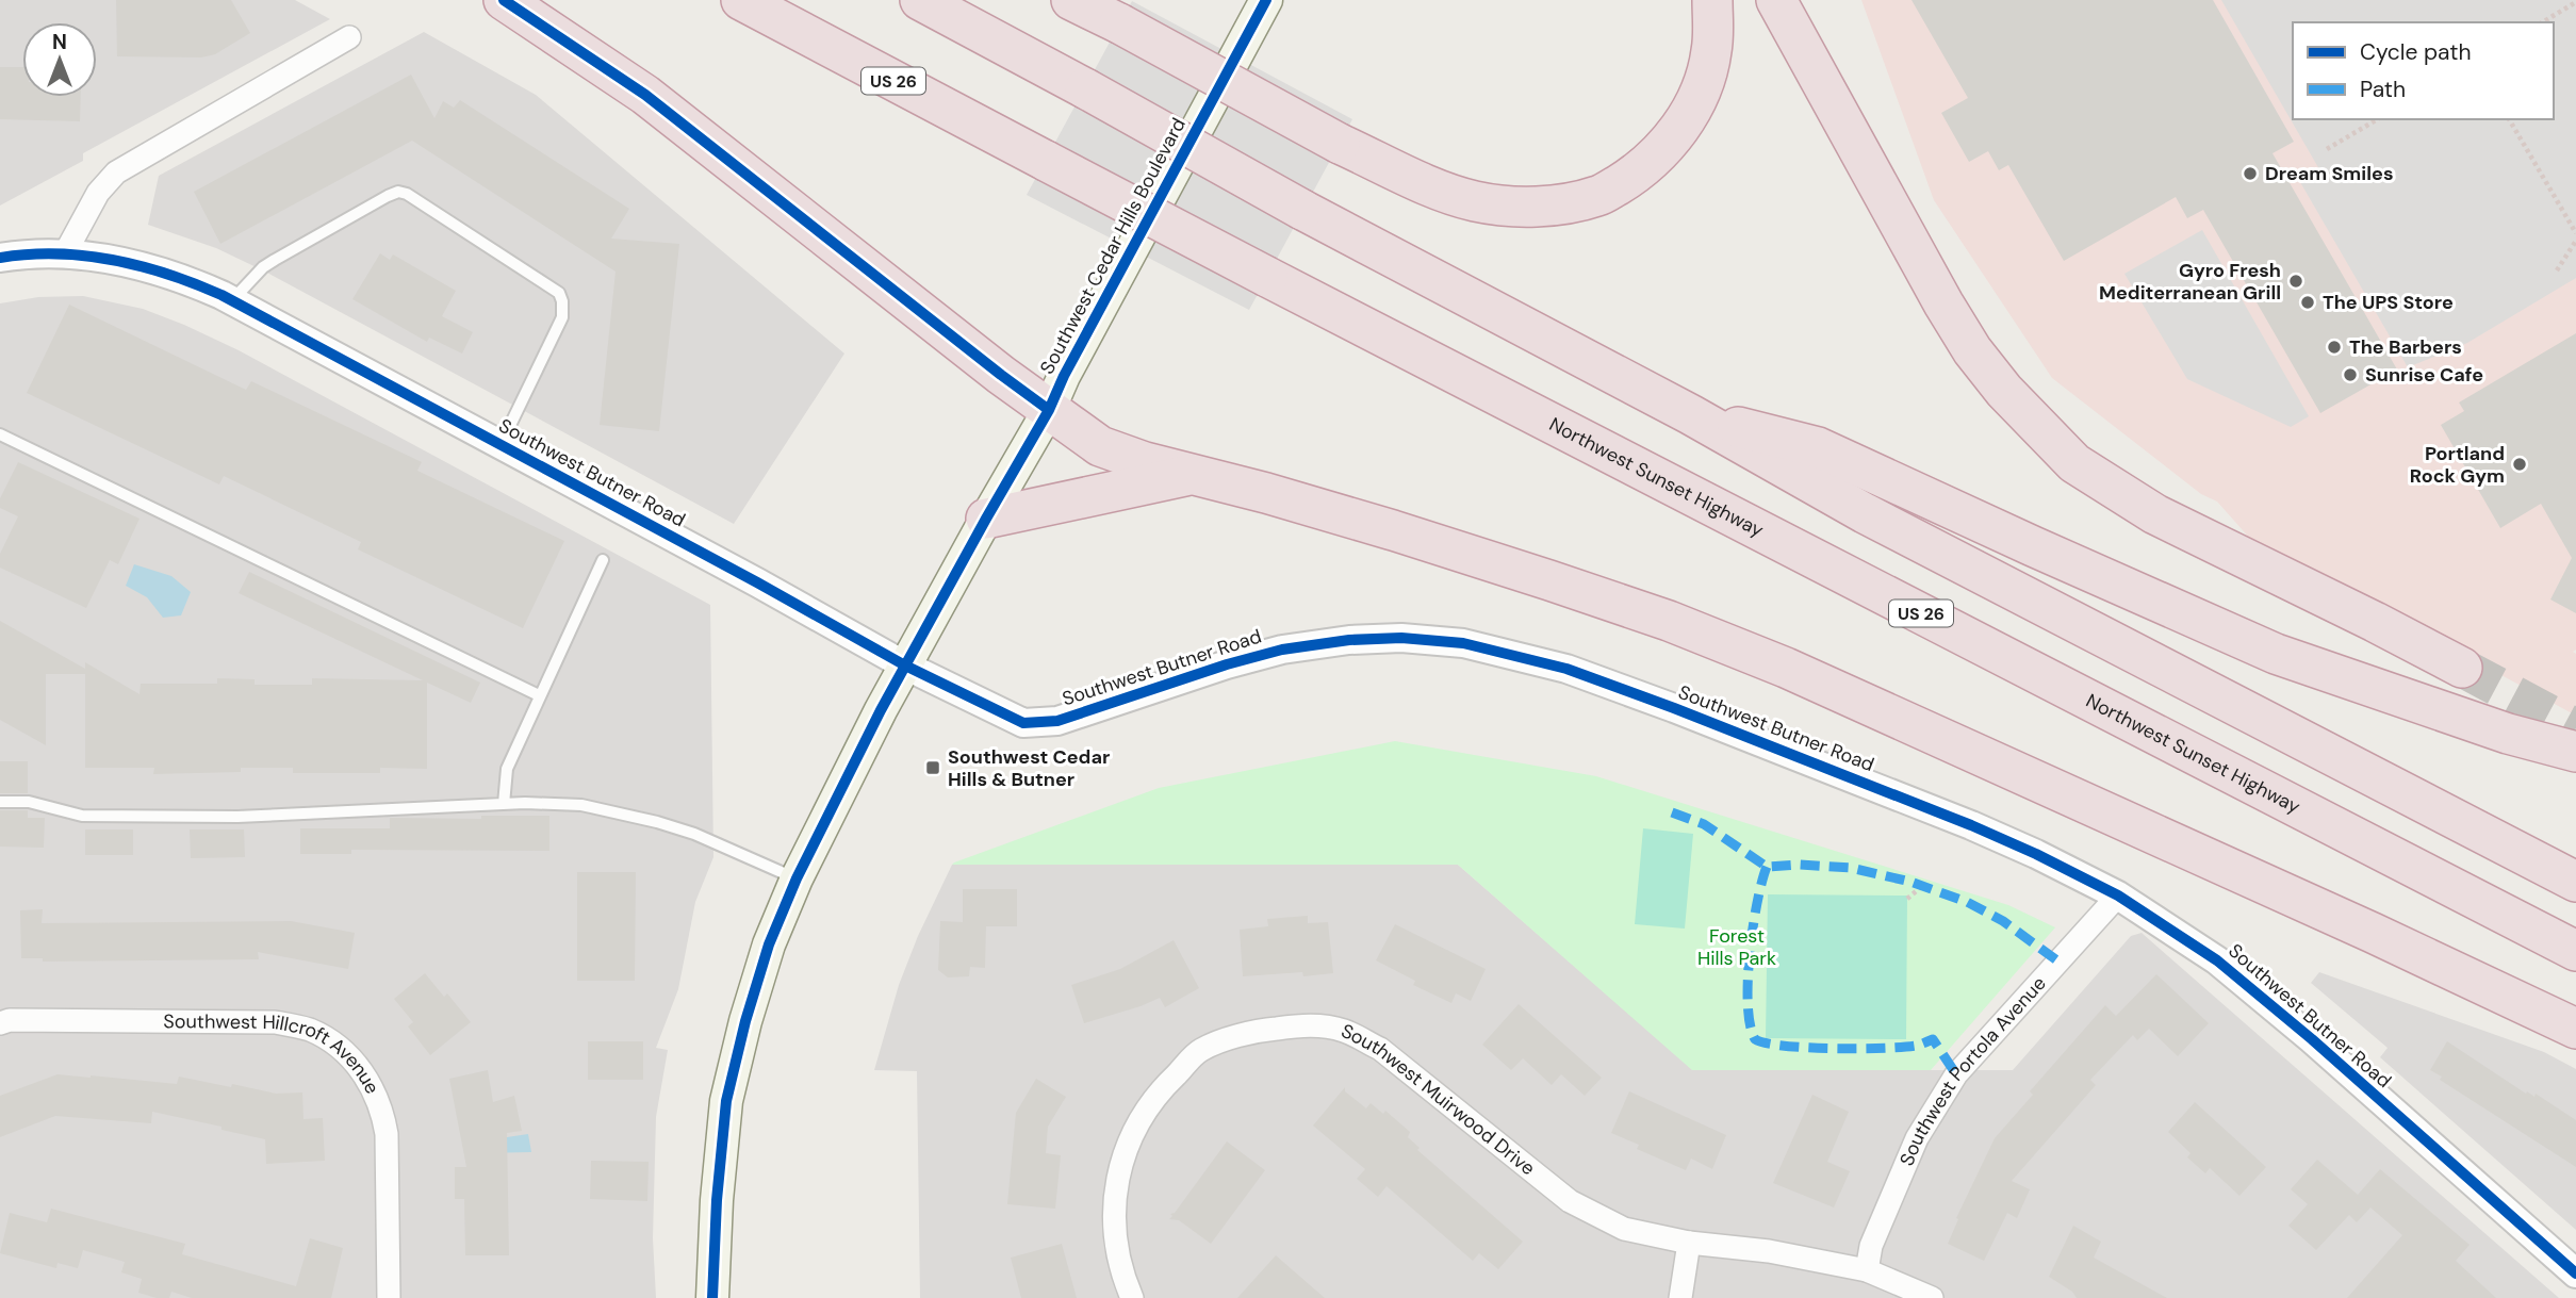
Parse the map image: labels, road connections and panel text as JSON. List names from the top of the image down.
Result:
{
  "streets": {
    "highway": ["US 26", "Northwest Sunset Highway"],
    "main road": ["Southwest Cedar Hills Boulevard"],
    "street": [
      "Southwest Butner Road",
      "Southwest Hillcroft Avenue",
      "Southwest Portola Avenue",
      "Southwest Muirwood Drive"
    ]
  },
  "crossings": [
    ["Southwest Cedar Hills Boulevard", "Southwest Butner Road"],
    ["Southwest Butner Road", "Southwest Portola Avenue"],
    ["Southwest Portola Avenue", "Southwest Muirwood Drive"]
  ],
  "parks": ["Forest Hills Park"],
  "places": {
    "other": [
      "Dream Smiles",
      "Gyro Fresh Mediterranean Grill",
      "The UPS Store",
      "The Barbers",
      "Sunrise Cafe",
      "Portland Rock Gym"
    ],
    "transit": ["Southwest Cedar Hills & Butner"]
  },
  "legend": ["Cycle path", "Path"],
  "north": "top"
}
